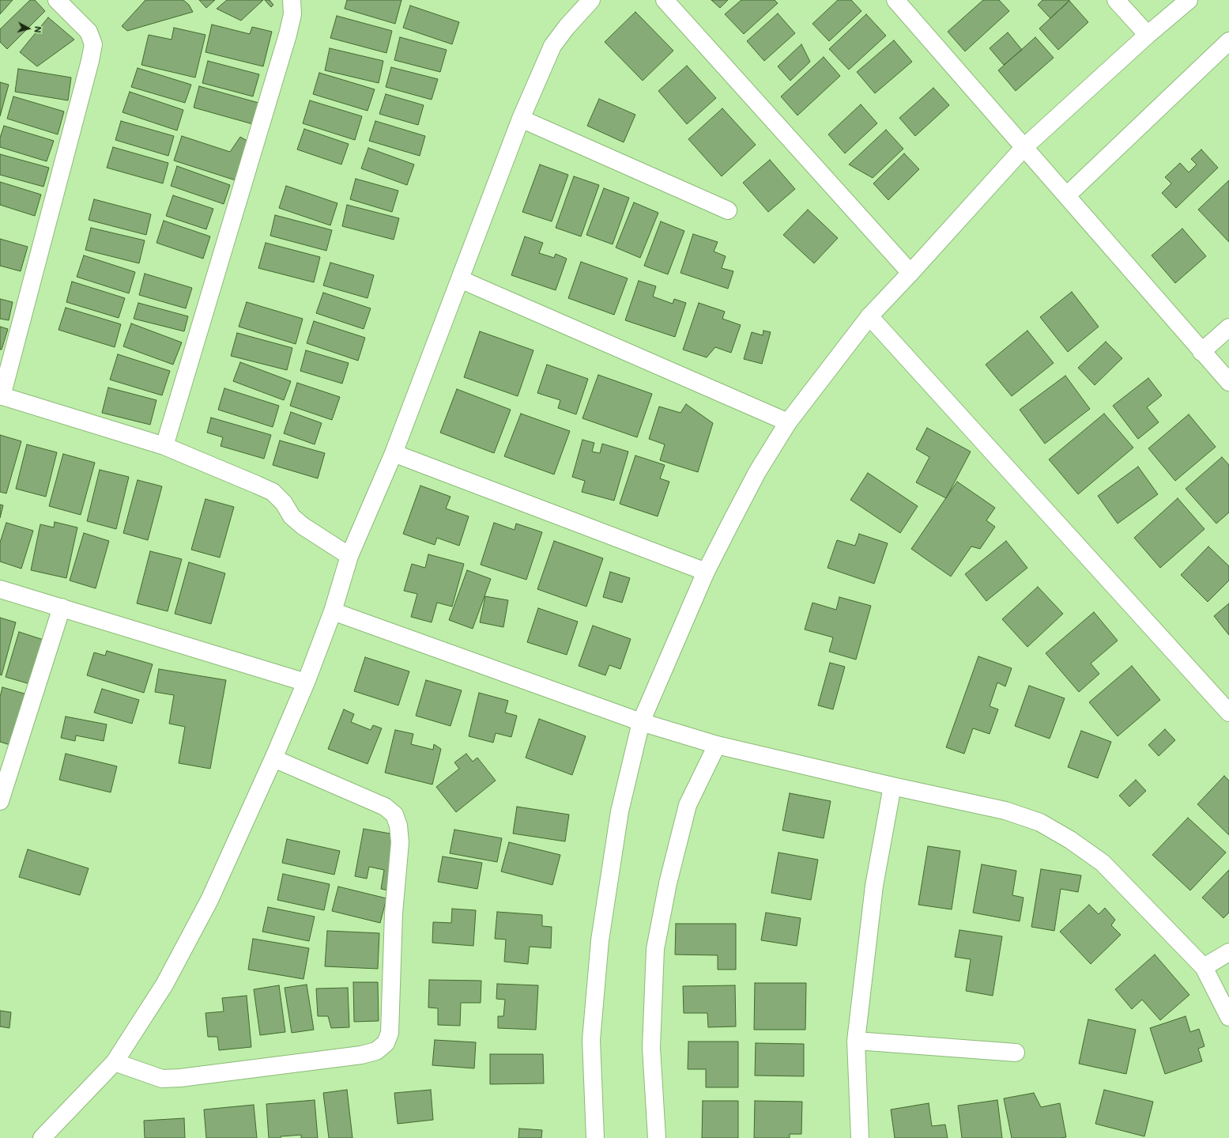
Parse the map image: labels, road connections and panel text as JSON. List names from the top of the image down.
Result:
{
  "north": "right"
}
